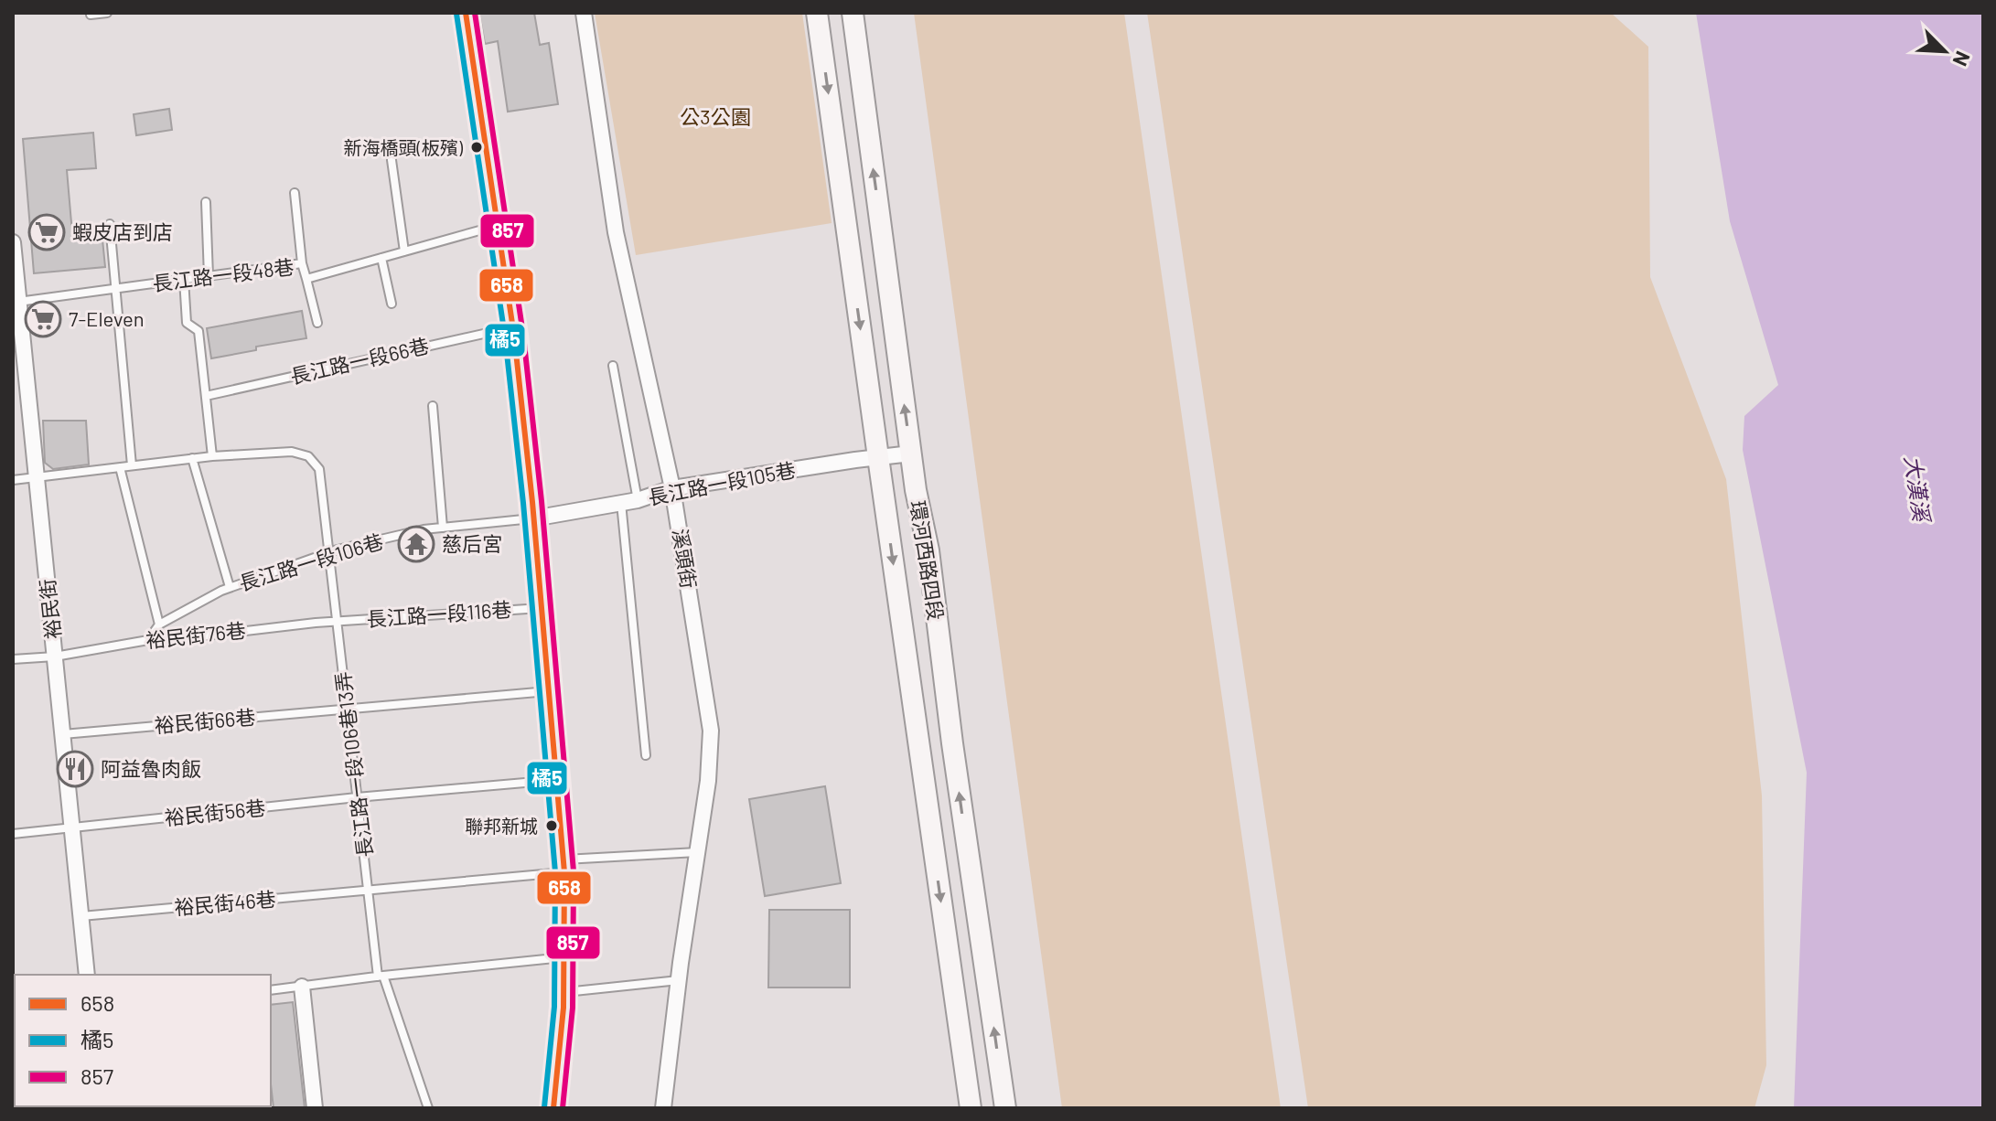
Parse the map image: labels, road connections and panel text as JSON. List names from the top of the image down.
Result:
{
  "streets": {
    "street": [
      "長江路一段105巷",
      "溪頭街",
      "環河西路四段",
      "裕民街"
    ],
    "lane": [
      "長江路一段48巷",
      "長江路一段66巷",
      "長江路一段106巷",
      "長江路一段116巷",
      "裕民街76巷",
      "裕民街66巷",
      "長江路一段106巷13弄",
      "裕民街56巷",
      "裕民街46巷"
    ]
  },
  "crossings": [
    ["長江路一段48巷", "裕民街"],
    ["長江路一段105巷", "溪頭街"],
    ["長江路一段105巷", "環河西路四段"],
    ["長江路一段105巷", "長江路一段106巷"],
    ["溪頭街", "裕民街46巷"],
    ["長江路一段106巷", "裕民街76巷"],
    ["長江路一段106巷", "長江路一段106巷13弄"],
    ["裕民街", "裕民街76巷"],
    ["裕民街", "裕民街66巷"],
    ["裕民街", "長江路一段106巷13弄"],
    ["裕民街", "裕民街56巷"],
    ["裕民街", "裕民街46巷"],
    ["長江路一段116巷", "裕民街76巷"],
    ["長江路一段116巷", "長江路一段106巷13弄"],
    ["裕民街76巷", "長江路一段106巷13弄"],
    ["裕民街66巷", "長江路一段106巷13弄"],
    ["長江路一段106巷13弄", "裕民街56巷"],
    ["長江路一段106巷13弄", "裕民街46巷"]
  ],
  "water": ["大漢溪"],
  "parks": ["公3公園"],
  "places": {
    "other": ["新海橋頭(板殯)", "聯邦新城"],
    "supermarket": ["蝦皮店到店", "7-Eleven"],
    "temple": ["慈后宮"],
    "restaurant": ["阿益魯肉飯"]
  },
  "lines": ["transit line 658", "transit line 857", "transit line 橘5"],
  "legend": ["658", "橘5", "857"],
  "north": "bottom right"
}
